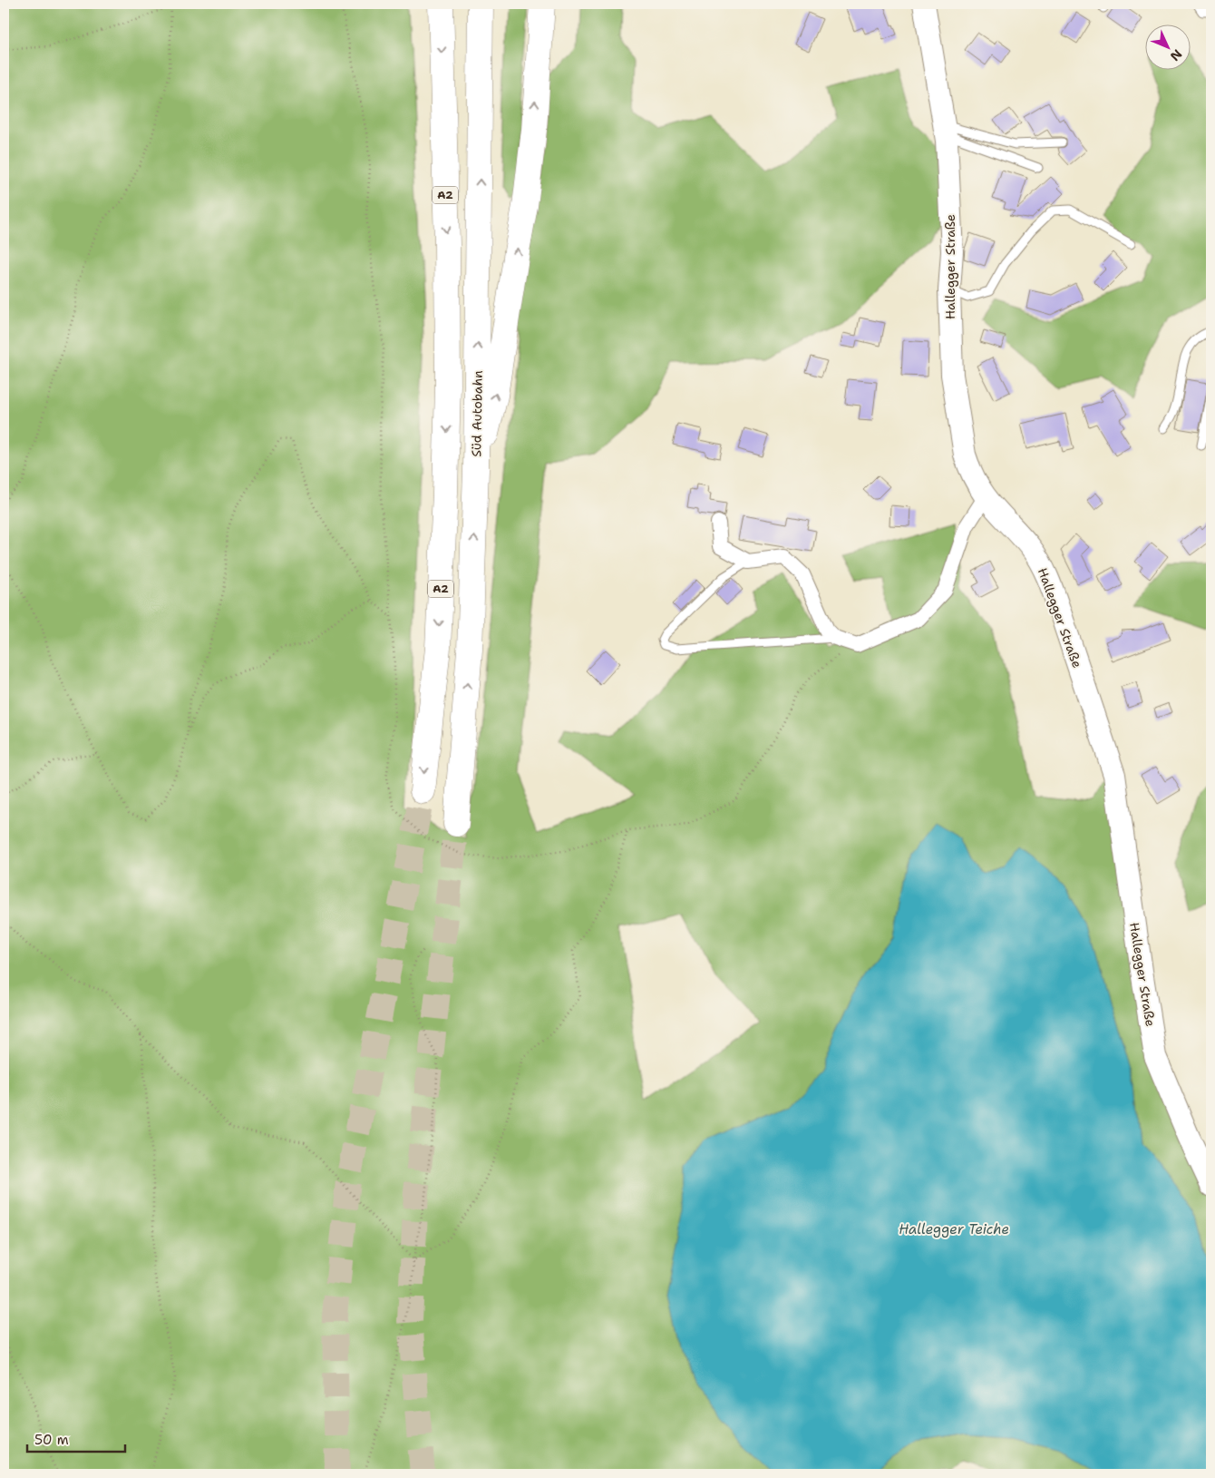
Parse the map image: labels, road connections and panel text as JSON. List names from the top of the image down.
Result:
{
  "streets": {
    "highway": ["A2", "Süd Autobahn"],
    "main road": ["Hallegger Straße"]
  },
  "water": ["Hallegger Teiche"],
  "scale_bar": "50 m",
  "north": "bottom right"
}
